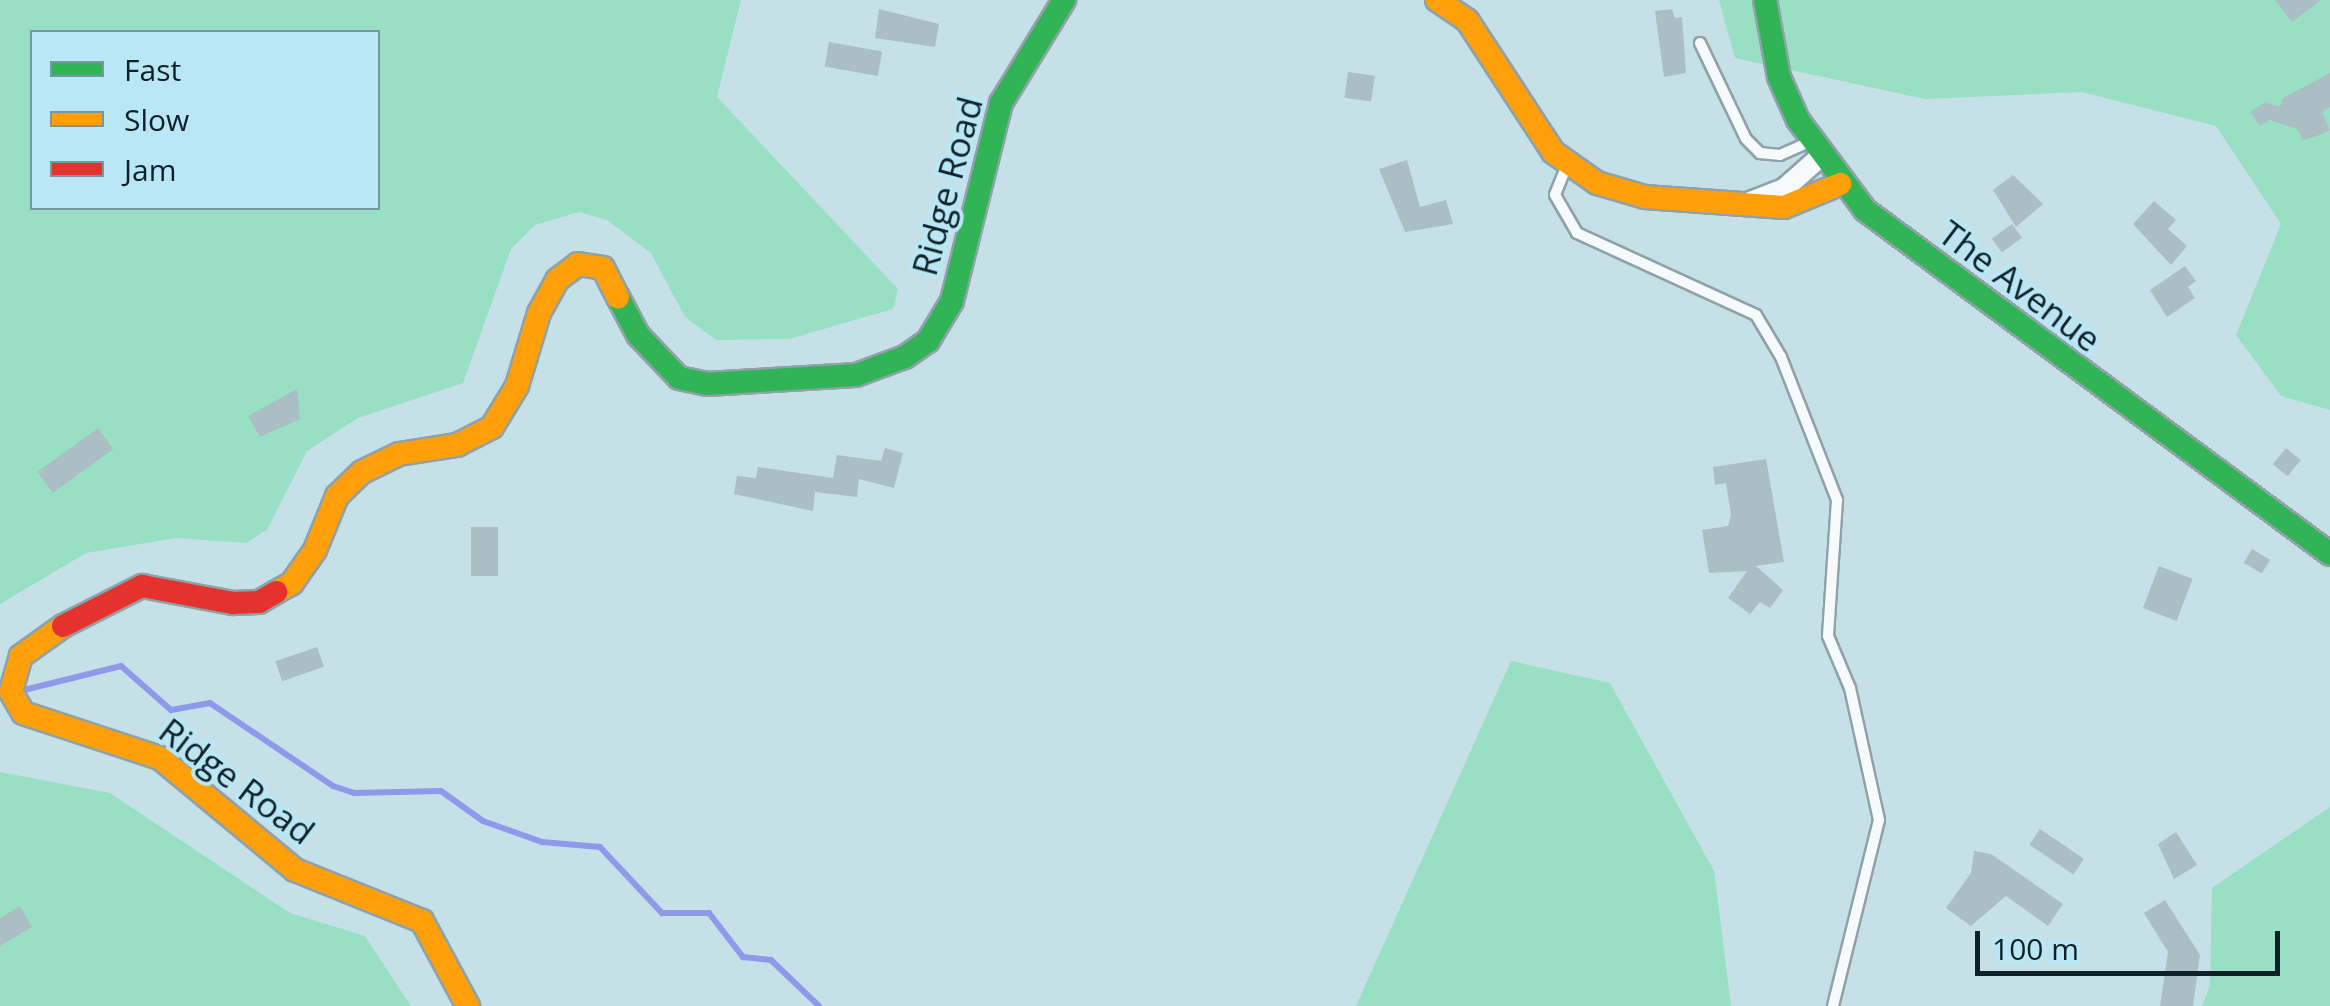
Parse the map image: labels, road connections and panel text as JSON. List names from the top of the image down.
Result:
{
  "streets": {
    "street": ["Ridge Road", "The Avenue"]
  },
  "legend": ["Fast", "Slow", "Jam"],
  "scale_bar": "100 m"
}
